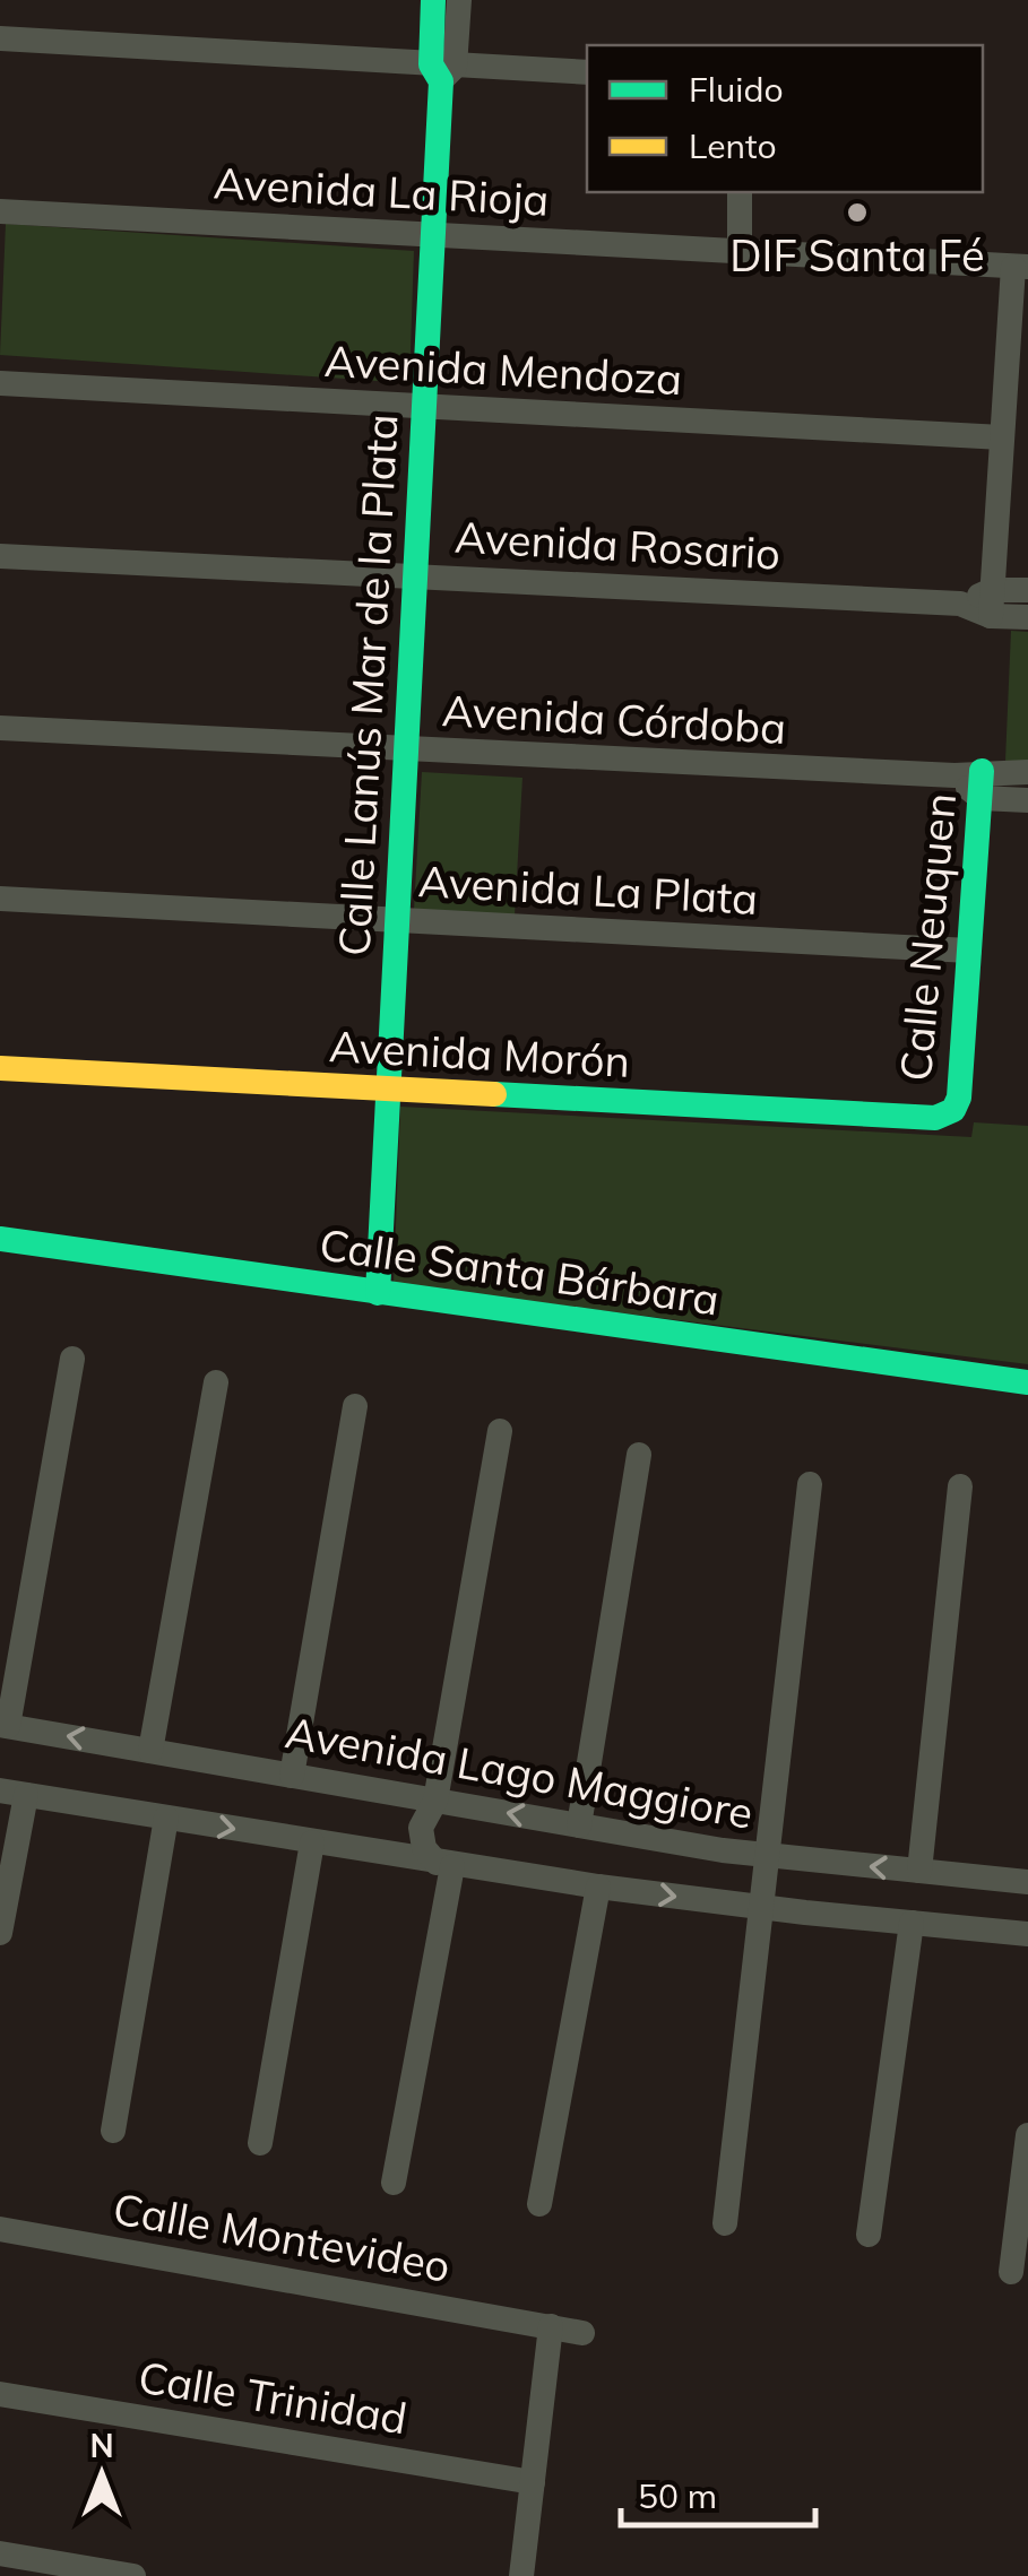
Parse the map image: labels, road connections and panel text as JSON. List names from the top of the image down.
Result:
{
  "streets": {
    "street": [
      "Avenida La Rioja",
      "Avenida Mendoza",
      "Avenida Rosario",
      "Calle Lanús Mar de la Plata",
      "Avenida Córdoba",
      "Avenida La Plata",
      "Calle Neuquen",
      "Avenida Morón",
      "Calle Santa Bárbara",
      "Avenida Lago Maggiore",
      "Calle Montevideo",
      "Calle Trinidad"
    ]
  },
  "crossings": [
    ["Avenida La Rioja", "Calle Lanús Mar de la Plata"],
    ["Avenida Mendoza", "Calle Lanús Mar de la Plata"],
    ["Avenida Rosario", "Calle Lanús Mar de la Plata"],
    ["Calle Lanús Mar de la Plata", "Avenida Córdoba"],
    ["Calle Lanús Mar de la Plata", "Avenida La Plata"],
    ["Calle Lanús Mar de la Plata", "Avenida Morón"],
    ["Calle Lanús Mar de la Plata", "Calle Santa Bárbara"],
    ["Avenida Córdoba", "Calle Neuquen"],
    ["Avenida La Plata", "Calle Neuquen"],
    ["Calle Neuquen", "Avenida Morón"]
  ],
  "places": ["DIF Santa Fé"],
  "legend": ["Fluido", "Lento"],
  "scale_bar": "50 m",
  "north": "top"
}
